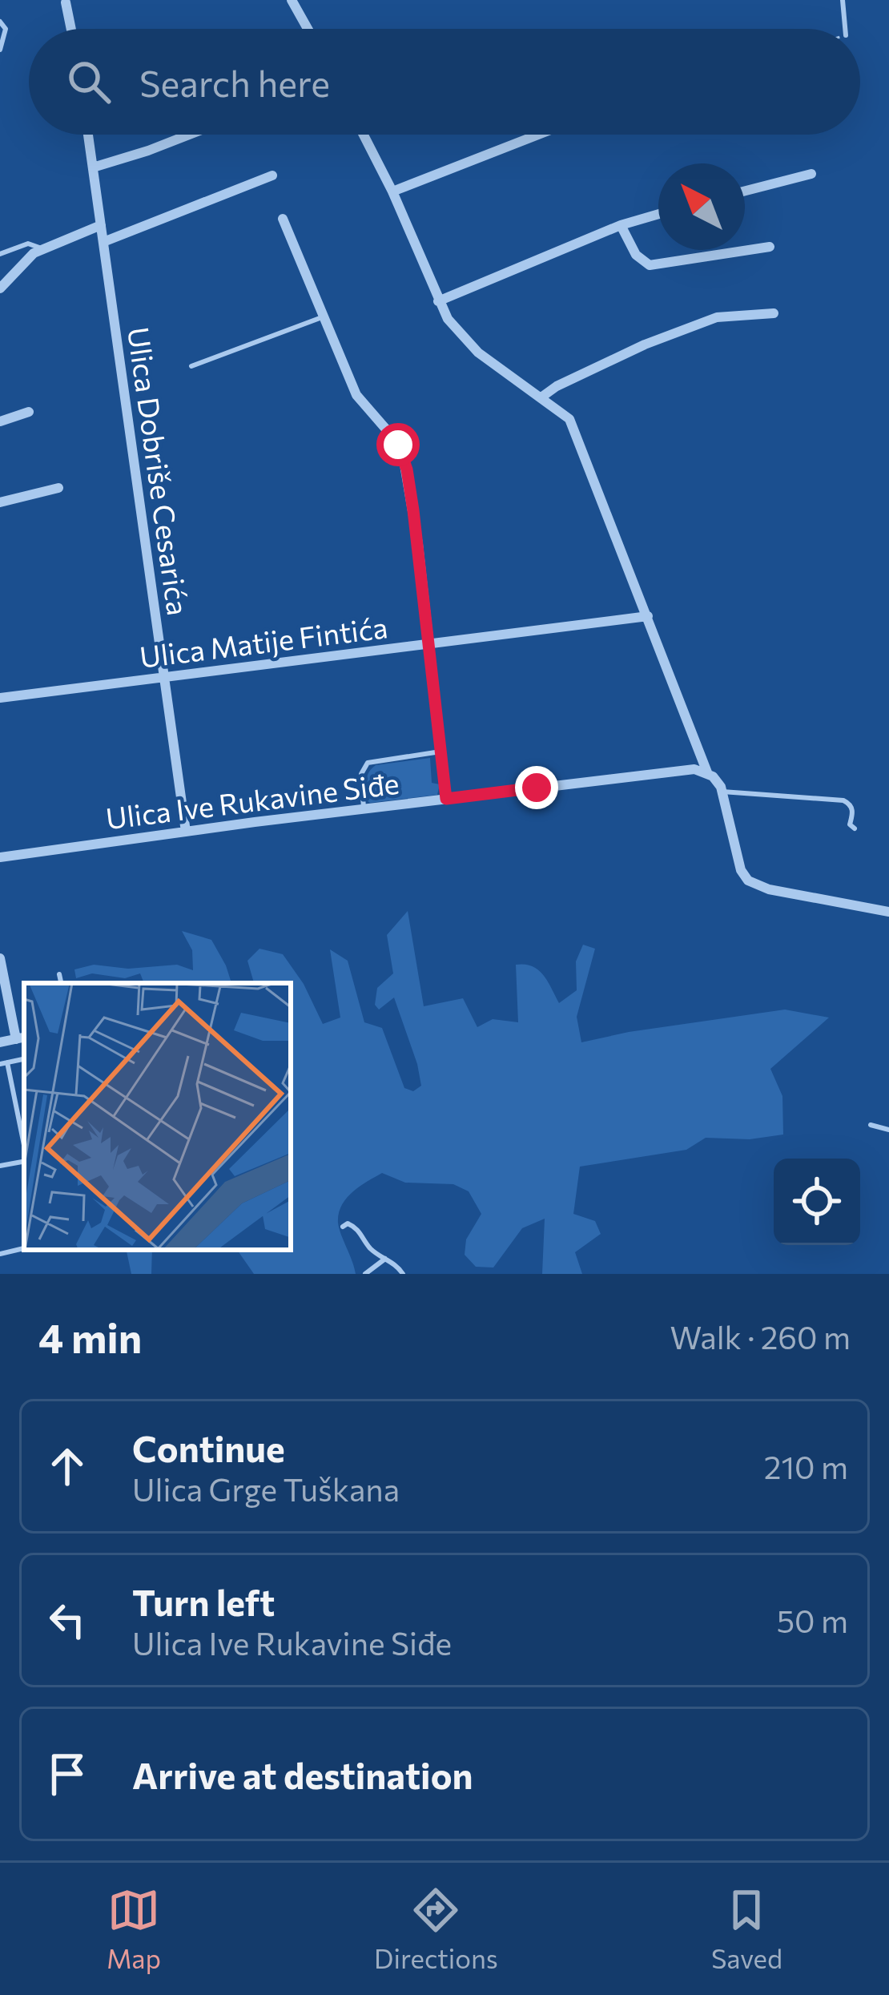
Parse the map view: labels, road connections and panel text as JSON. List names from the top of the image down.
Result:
{
  "streets": {
    "street": ["Ulica Dobriše Cesarića", "Ulica Matije Fintića", "Ulica Ive Rukavine Siđe"]
  },
  "crossings": [
    ["Ulica Dobriše Cesarića", "Ulica Matije Fintića"],
    ["Ulica Dobriše Cesarića", "Ulica Ive Rukavine Siđe"]
  ],
  "north": "top left",
  "page": {
    "search": "Search here",
    "heading": ["4 min", "Walk · 260 m"],
    "list": [
      ["Continue", "Ulica Grge Tuškana", "210 m"],
      ["Turn left", "Ulica Ive Rukavine Siđe", "50 m"],
      "Arrive at destination"
    ],
    "nav": ["Map", "Directions", "Saved"]
  }
}
